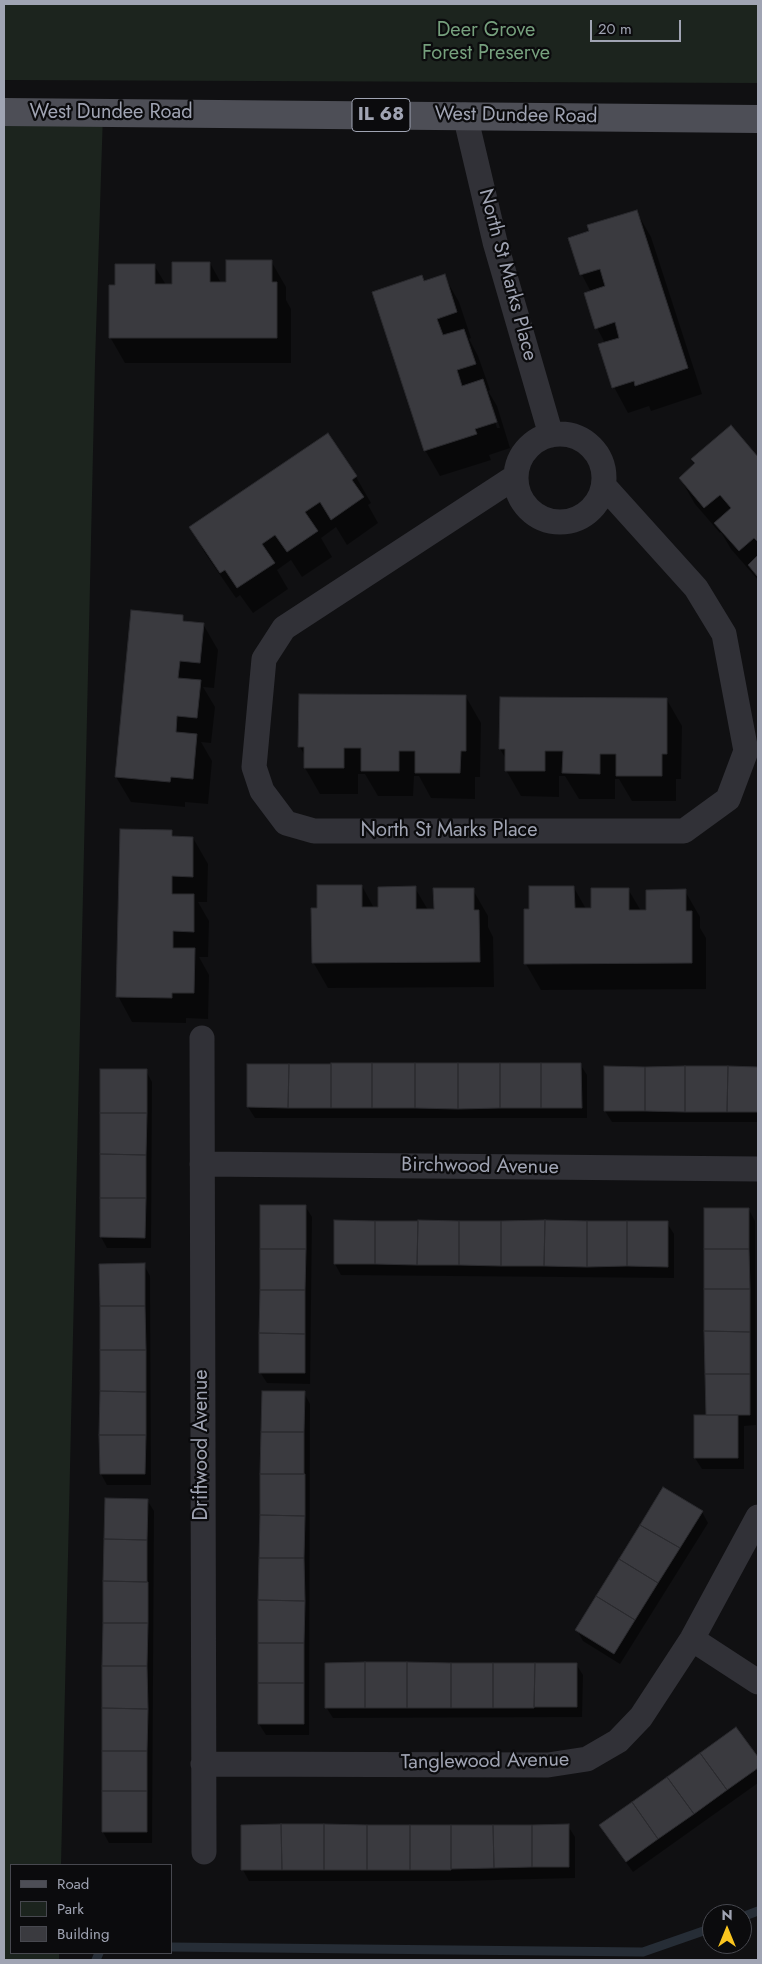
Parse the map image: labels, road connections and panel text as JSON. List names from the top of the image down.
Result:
{
  "streets": {
    "main road": ["West Dundee Road", "IL 68"],
    "street": [
      "North St Marks Place",
      "Birchwood Avenue",
      "Driftwood Avenue",
      "Tanglewood Avenue"
    ]
  },
  "crossings": [
    ["West Dundee Road", "North St Marks Place"],
    ["Birchwood Avenue", "Driftwood Avenue"],
    ["Driftwood Avenue", "Tanglewood Avenue"]
  ],
  "parks": ["Deer Grove Forest Preserve"],
  "legend": ["Road", "Park", "Building"],
  "scale_bar": "20 m",
  "north": "top"
}
